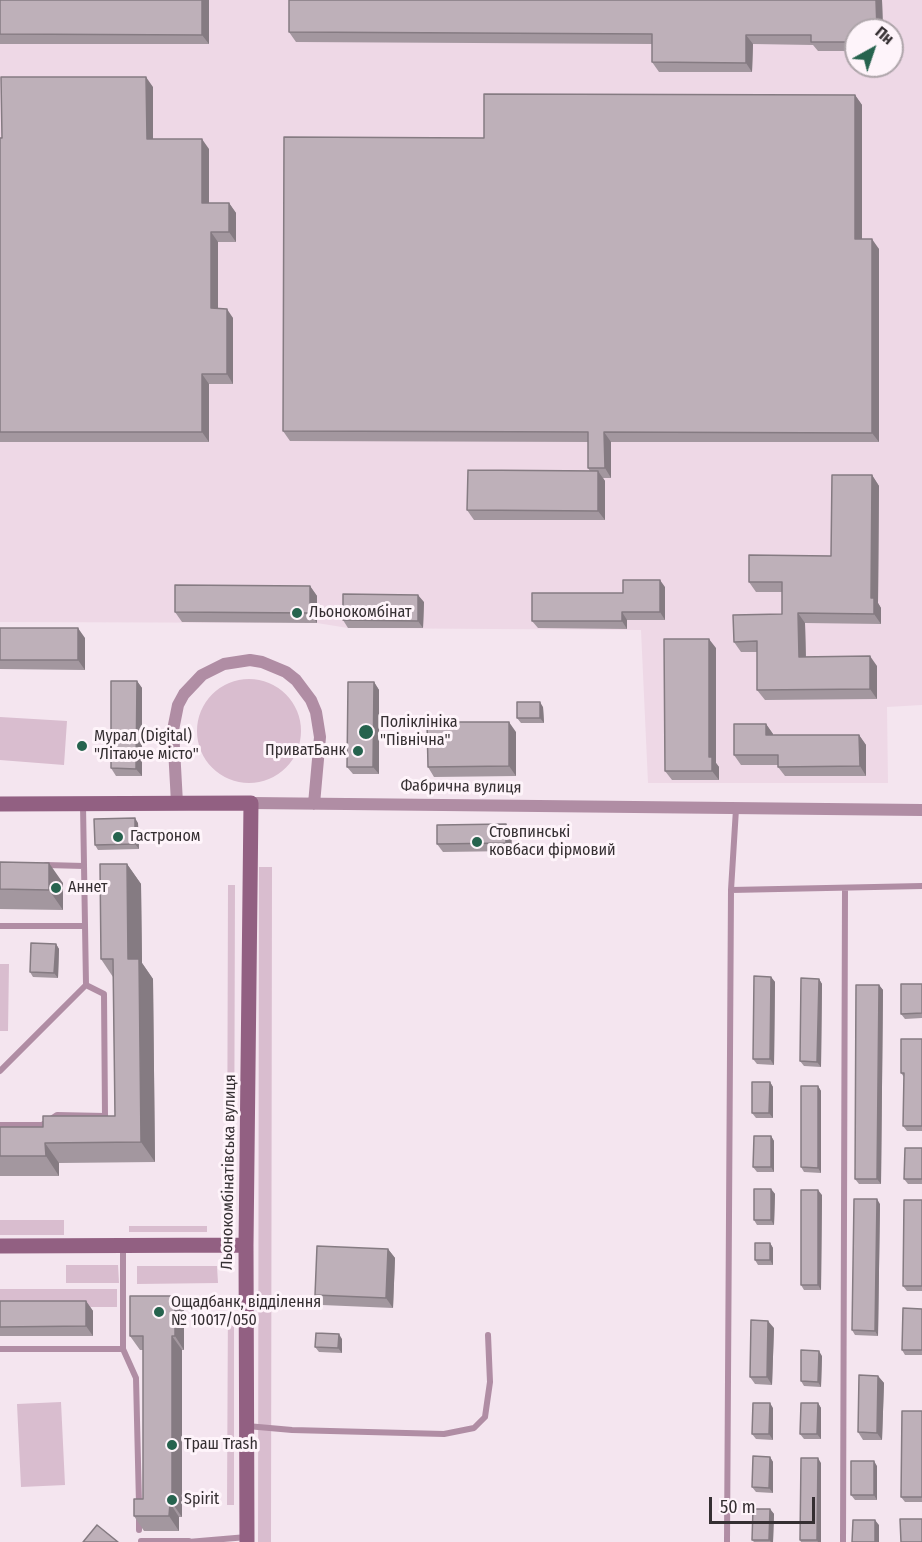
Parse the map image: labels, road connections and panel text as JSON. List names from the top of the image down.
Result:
{
  "streets": {
    "street": ["Фабрична вулиця", "Льонокомбінатівська вулиця"]
  },
  "crossings": [
    ["Фабрична вулиця", "Льонокомбінатівська вулиця"]
  ],
  "places": [
    "Льонокомбінат",
    "Поліклініка \"Північна\"",
    "Мурал (Digital) \"Літаюче місто\"",
    "ПриватБанк",
    "Гастроном",
    "Стовпинські ковбаси фірмовий",
    "Аннет",
    "Ощадбанк, відділення № 10017/050",
    "Траш Trash",
    "Spirit"
  ],
  "scale_bar": "50 m",
  "north": "top right"
}
